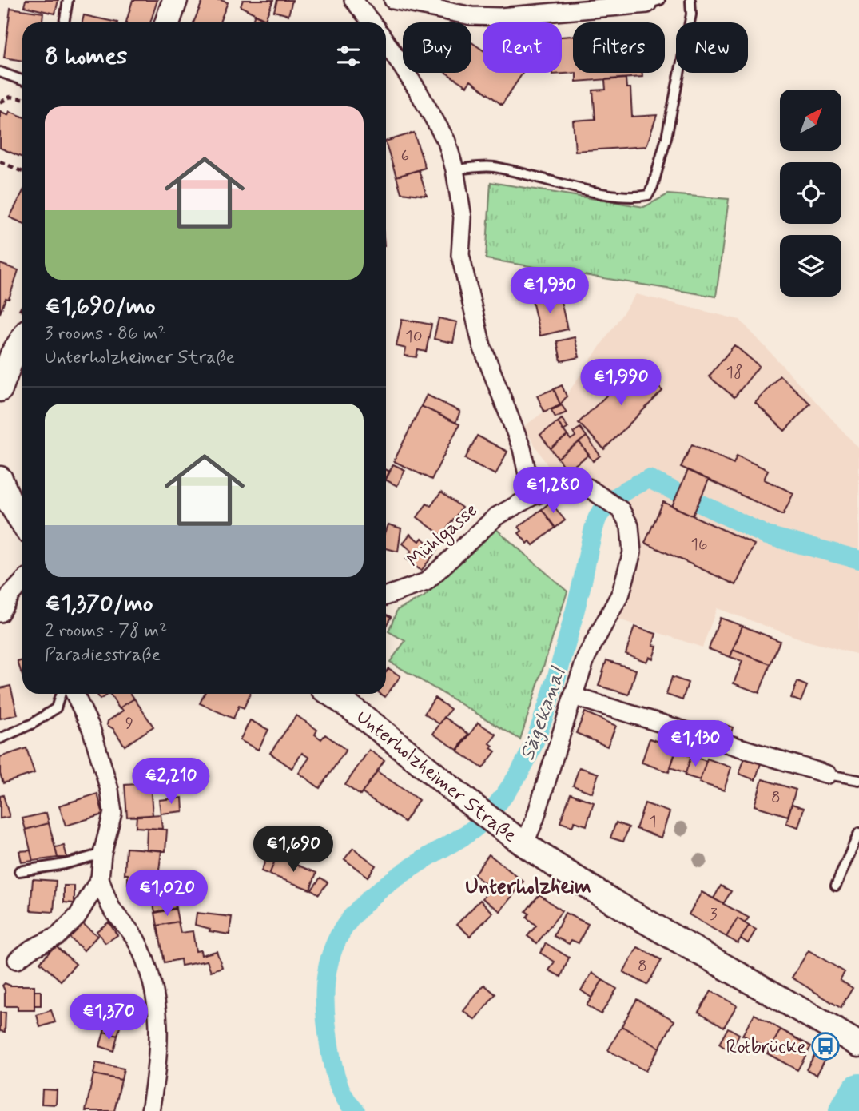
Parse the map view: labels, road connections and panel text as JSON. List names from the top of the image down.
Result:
{
  "streets": {
    "street": ["Mühlgasse", "Unterholzheimer Straße"]
  },
  "crossings": [
    ["Mühlgasse", "Unterholzheimer Straße"]
  ],
  "districts": ["Unterholzheim"],
  "water": ["Sägekanal"],
  "places": {
    "bus stop": ["Rotbrücke"]
  },
  "house_numbers": [
    "6",
    "10",
    "18",
    "16",
    "9",
    "8",
    "1",
    "3",
    "8"
  ],
  "north": "top right",
  "page": {
    "chip": [
      "Buy",
      "Rent",
      "Filters",
      "New"
    ],
    "heading": "8 homes",
    "list": [
      {
        "name": "€1,690/mo",
        "note": "3 rooms · 86 m² · Unterholzheimer Straße"
      },
      {
        "name": "€1,370/mo",
        "note": "2 rooms · 78 m² · Paradiesstraße"
      }
    ],
    "price": [
      "€1,930",
      "€1,990",
      "€1,280",
      "€1,130",
      "€2,210",
      "€1,690",
      "€1,020",
      "€1,370"
    ]
  }
}
